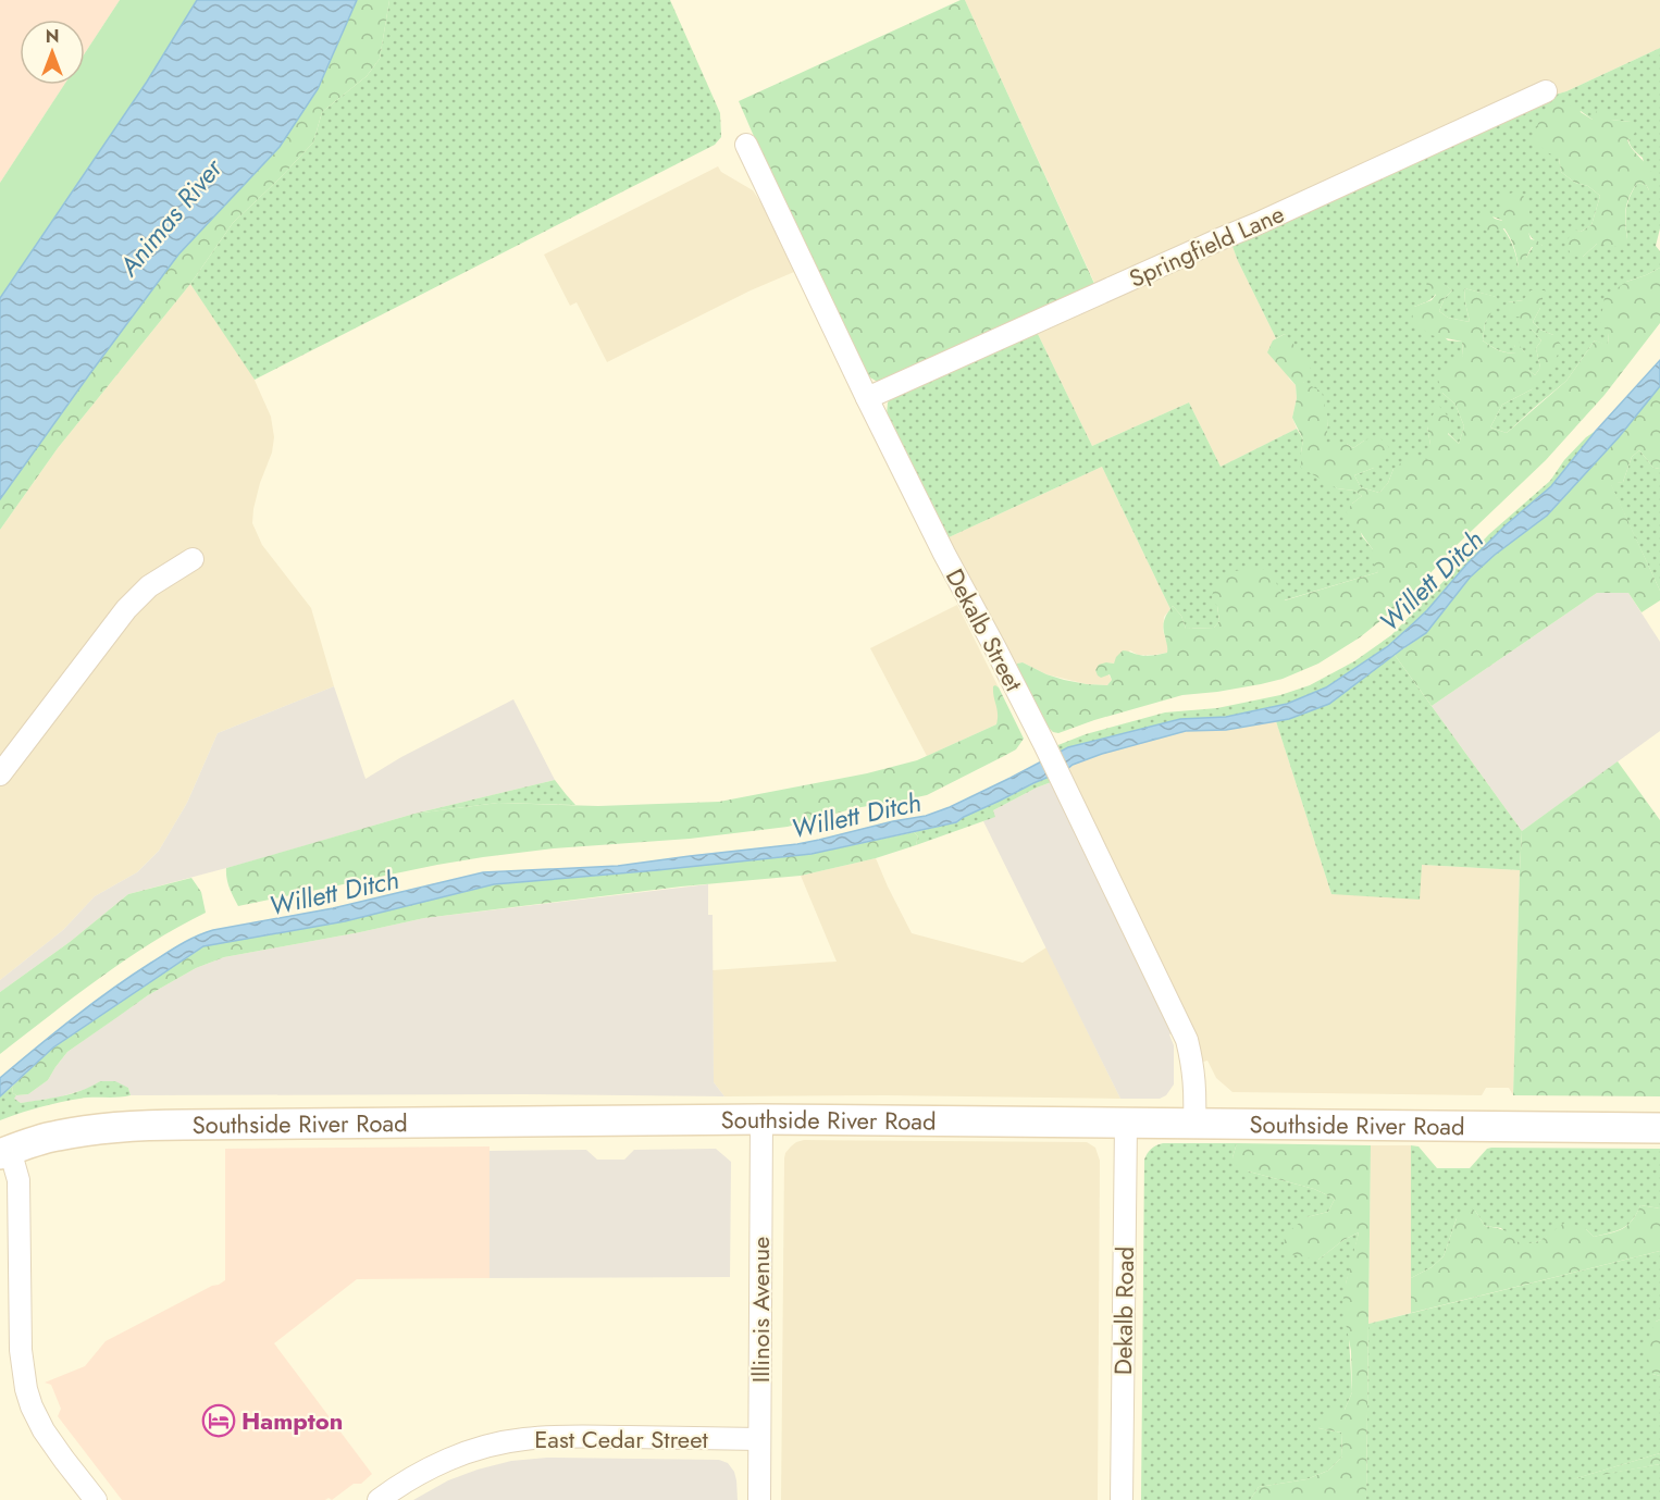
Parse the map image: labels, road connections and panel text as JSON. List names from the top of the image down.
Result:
{
  "streets": {
    "main road": ["Southside River Road"],
    "street": [
      "Springfield Lane",
      "Dekalb Street",
      "Illinois Avenue",
      "Dekalb Road",
      "East Cedar Street"
    ]
  },
  "crossings": [
    ["Springfield Lane", "Dekalb Street"],
    ["Dekalb Street", "Southside River Road"],
    ["Southside River Road", "Illinois Avenue"],
    ["Southside River Road", "Dekalb Road"],
    ["Illinois Avenue", "East Cedar Street"]
  ],
  "water": ["Animas River", "Willett Ditch"],
  "places": {
    "hotel": ["Hampton"]
  },
  "north": "top"
}
